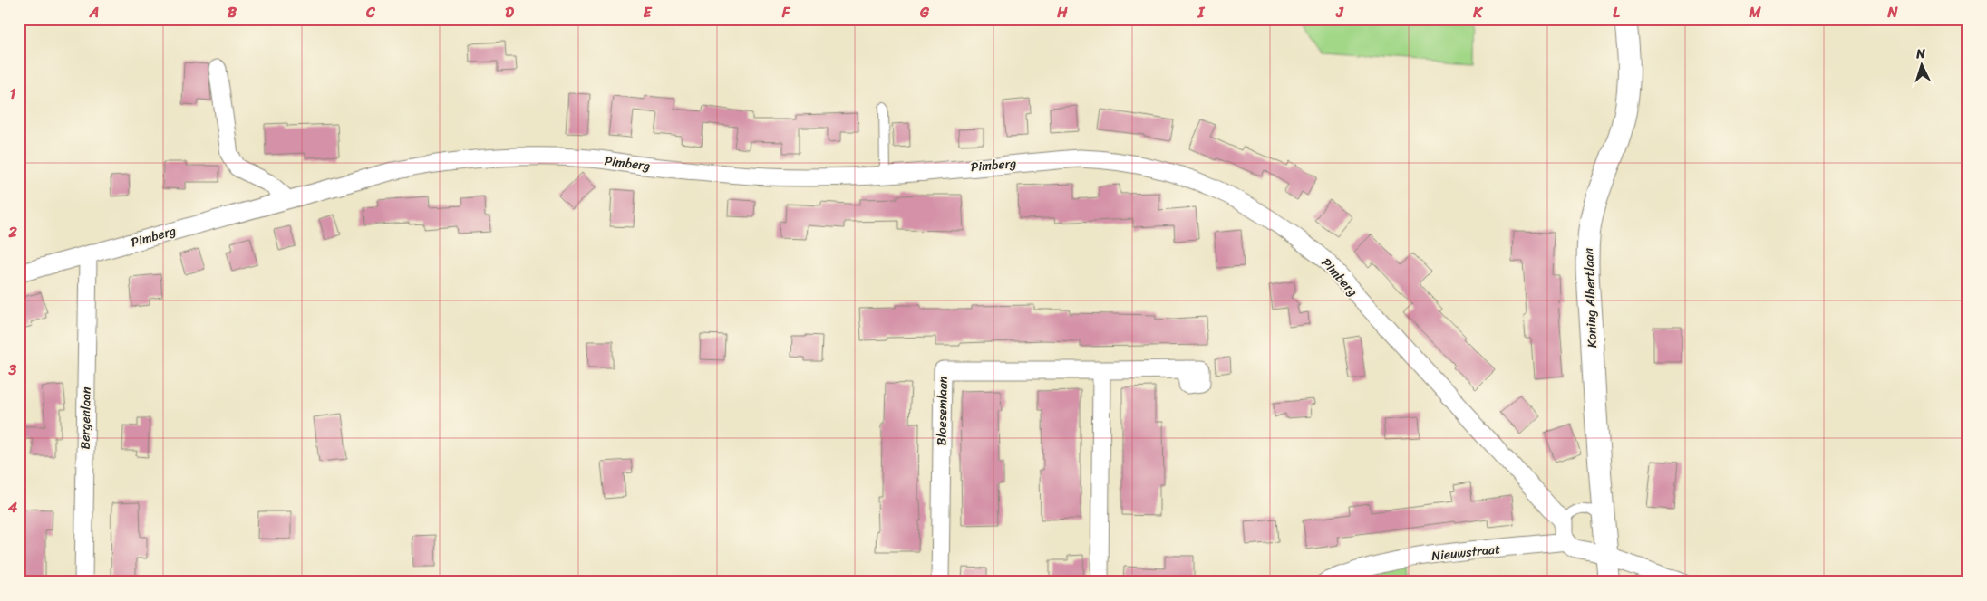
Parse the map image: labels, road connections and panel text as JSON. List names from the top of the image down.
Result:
{
  "streets": {
    "street": [
      "Pimberg",
      "Koning Albertlaan",
      "Bloesemlaan",
      "Bergenlaan",
      "Nieuwstraat"
    ]
  },
  "crossings": [
    ["Pimberg", "Bergenlaan"]
  ],
  "north": "top",
  "grid": {
    "columns": [
      "A",
      "B",
      "C",
      "D",
      "E",
      "F",
      "G",
      "H",
      "I",
      "J",
      "K",
      "L",
      "M",
      "N"
    ],
    "rows": [
      "1",
      "2",
      "3",
      "4"
    ]
  }
}
